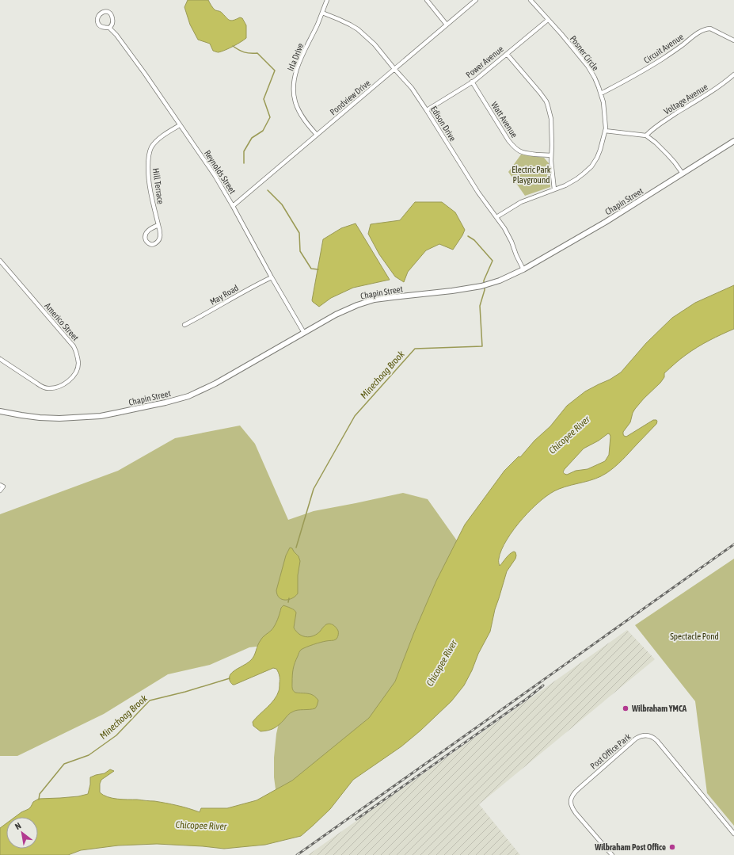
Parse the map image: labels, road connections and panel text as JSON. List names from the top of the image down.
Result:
{
  "streets": {
    "main road": ["Chapin Street"],
    "street": [
      "Circuit Avenue",
      "Posner Circle",
      "Irla Drive",
      "Power Avenue",
      "Pondview Drive",
      "Voltage Avenue",
      "Watt Avenue",
      "Edison Drive",
      "Reynolds Street",
      "Hill Terrace",
      "May Road",
      "Americo Street",
      "Post Office Park"
    ]
  },
  "crossings": [
    ["Circuit Avenue", "Posner Circle"],
    ["Posner Circle", "Power Avenue"],
    ["Posner Circle", "Edison Drive"],
    ["Irla Drive", "Pondview Drive"],
    ["Irla Drive", "Edison Drive"],
    ["Power Avenue", "Watt Avenue"],
    ["Power Avenue", "Edison Drive"],
    ["Pondview Drive", "Edison Drive"],
    ["Pondview Drive", "Reynolds Street"],
    ["Edison Drive", "Chapin Street"],
    ["Reynolds Street", "Hill Terrace"],
    ["Reynolds Street", "Chapin Street"],
    ["Reynolds Street", "May Road"]
  ],
  "water": ["Minechoag Brook", "Chicopee River"],
  "parks": ["Electric Park Playground", "Spectacle Pond"],
  "places": ["Wilbraham YMCA", "Wilbraham Post Office"],
  "north": "top left"
}
